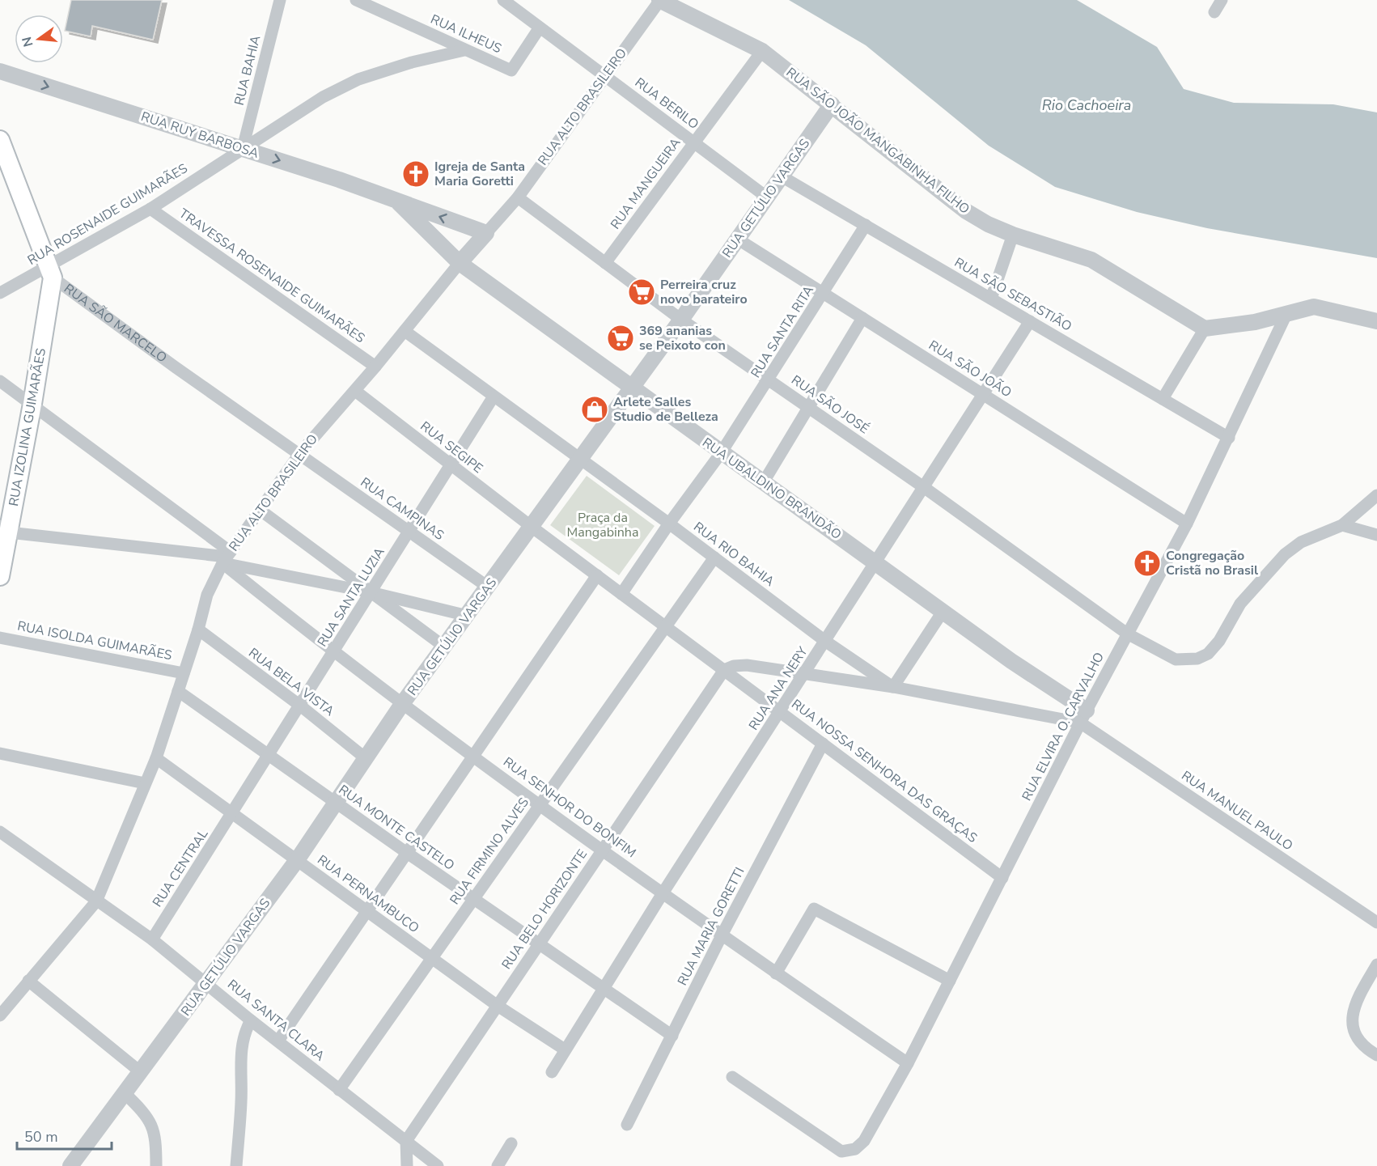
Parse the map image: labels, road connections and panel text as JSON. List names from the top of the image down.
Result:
{
  "streets": {
    "main road": ["RUA IZOLINA GUIMARÃES"],
    "street": [
      "RUA ILHEUS",
      "RUA BAHIA",
      "RUA BERILO",
      "RUA ALTO BRASILEIRO",
      "RUA RUY BARBOSA",
      "RUA SÃO JOÃO MANGABINHA FILHO",
      "RUA MANGUEIRA",
      "RUA GETÚLIO VARGAS",
      "RUA ROSENAIDE GUIMARÃES",
      "TRAVESSA ROSENAIDE GUIMARÃES",
      "RUA SÃO SEBASTIÃO",
      "RUA SÃO MARCELO",
      "RUA SANTA RITA",
      "RUA SÃO JOÃO",
      "RUA SÃO JOSÉ",
      "RUA SEGIPE",
      "RUA UBALDINO BRANDÃO",
      "RUA CAMPINAS",
      "RUA RIO BAHIA",
      "RUA SANTA LUZIA",
      "RUA ISOLDA GUIMARÃES",
      "RUA BELA VISTA",
      "RUA ANA NERY",
      "RUA ELVIRA O. CARVALHO",
      "RUA NOSSA SENHORA DAS GRAÇAS",
      "RUA SENHOR DO BONFIM",
      "RUA MANUEL PAULO",
      "RUA MONTE CASTELO",
      "RUA FIRMINO ALVES",
      "RUA CENTRAL",
      "RUA PERNAMBUCO",
      "RUA BELO HORIZONTE",
      "RUA MARIA GORETTI",
      "RUA SANTA CLARA"
    ]
  },
  "crossings": [
    ["RUA ILHEUS", "RUA BERILO"],
    ["RUA ILHEUS", "RUA ROSENAIDE GUIMARÃES"],
    ["RUA BAHIA", "RUA RUY BARBOSA"],
    ["RUA BAHIA", "RUA ROSENAIDE GUIMARÃES"],
    ["RUA BERILO", "RUA ALTO BRASILEIRO"],
    ["RUA BERILO", "RUA MANGUEIRA"],
    ["RUA BERILO", "RUA GETÚLIO VARGAS"],
    ["RUA ALTO BRASILEIRO", "RUA RUY BARBOSA"],
    ["RUA ALTO BRASILEIRO", "RUA SÃO JOÃO MANGABINHA FILHO"],
    ["RUA ALTO BRASILEIRO", "TRAVESSA ROSENAIDE GUIMARÃES"],
    ["RUA ALTO BRASILEIRO", "RUA SÃO MARCELO"],
    ["RUA ALTO BRASILEIRO", "RUA SÃO JOSÉ"],
    ["RUA ALTO BRASILEIRO", "RUA SEGIPE"],
    ["RUA ALTO BRASILEIRO", "RUA UBALDINO BRANDÃO"],
    ["RUA ALTO BRASILEIRO", "RUA CAMPINAS"],
    ["RUA ALTO BRASILEIRO", "RUA RIO BAHIA"],
    ["RUA ALTO BRASILEIRO", "RUA ISOLDA GUIMARÃES"],
    ["RUA ALTO BRASILEIRO", "RUA BELA VISTA"],
    ["RUA ALTO BRASILEIRO", "RUA SENHOR DO BONFIM"],
    ["RUA ALTO BRASILEIRO", "RUA MONTE CASTELO"],
    ["RUA ALTO BRASILEIRO", "RUA PERNAMBUCO"],
    ["RUA ALTO BRASILEIRO", "RUA SANTA CLARA"],
    ["RUA RUY BARBOSA", "RUA ROSENAIDE GUIMARÃES"],
    ["RUA RUY BARBOSA", "RUA UBALDINO BRANDÃO"],
    ["RUA SÃO JOÃO MANGABINHA FILHO", "RUA MANGUEIRA"],
    ["RUA SÃO JOÃO MANGABINHA FILHO", "RUA GETÚLIO VARGAS"],
    ["RUA MANGUEIRA", "RUA SÃO JOSÉ"],
    ["RUA GETÚLIO VARGAS", "RUA SÃO SEBASTIÃO"],
    ["RUA GETÚLIO VARGAS", "RUA SÃO JOÃO"],
    ["RUA GETÚLIO VARGAS", "RUA SÃO JOSÉ"],
    ["RUA GETÚLIO VARGAS", "RUA SEGIPE"],
    ["RUA GETÚLIO VARGAS", "RUA UBALDINO BRANDÃO"],
    ["RUA GETÚLIO VARGAS", "RUA CAMPINAS"],
    ["RUA GETÚLIO VARGAS", "RUA RIO BAHIA"],
    ["RUA GETÚLIO VARGAS", "RUA BELA VISTA"],
    ["RUA GETÚLIO VARGAS", "RUA NOSSA SENHORA DAS GRAÇAS"],
    ["RUA GETÚLIO VARGAS", "RUA SENHOR DO BONFIM"],
    ["RUA GETÚLIO VARGAS", "RUA MONTE CASTELO"],
    ["RUA GETÚLIO VARGAS", "RUA PERNAMBUCO"],
    ["RUA GETÚLIO VARGAS", "RUA SANTA CLARA"],
    ["RUA ROSENAIDE GUIMARÃES", "TRAVESSA ROSENAIDE GUIMARÃES"],
    ["RUA ROSENAIDE GUIMARÃES", "RUA SÃO MARCELO"],
    ["RUA ROSENAIDE GUIMARÃES", "RUA IZOLINA GUIMARÃES"],
    ["RUA SÃO SEBASTIÃO", "RUA SANTA RITA"],
    ["RUA SÃO SEBASTIÃO", "RUA ANA NERY"],
    ["RUA SÃO SEBASTIÃO", "RUA ELVIRA O. CARVALHO"],
    ["RUA SÃO MARCELO", "RUA IZOLINA GUIMARÃES"],
    ["RUA SÃO MARCELO", "RUA CAMPINAS"],
    ["RUA SANTA RITA", "RUA SÃO JOÃO"],
    ["RUA SANTA RITA", "RUA SÃO JOSÉ"],
    ["RUA SANTA RITA", "RUA UBALDINO BRANDÃO"],
    ["RUA SANTA RITA", "RUA RIO BAHIA"],
    ["RUA SANTA RITA", "RUA NOSSA SENHORA DAS GRAÇAS"],
    ["RUA SÃO JOÃO", "RUA ANA NERY"],
    ["RUA SÃO JOÃO", "RUA ELVIRA O. CARVALHO"],
    ["RUA SÃO JOSÉ", "RUA ANA NERY"],
    ["RUA SÃO JOSÉ", "RUA ELVIRA O. CARVALHO"],
    ["RUA IZOLINA GUIMARÃES", "RUA SENHOR DO BONFIM"],
    ["RUA SEGIPE", "RUA SANTA LUZIA"],
    ["RUA SEGIPE", "RUA NOSSA SENHORA DAS GRAÇAS"],
    ["RUA UBALDINO BRANDÃO", "RUA RIO BAHIA"],
    ["RUA UBALDINO BRANDÃO", "RUA ANA NERY"],
    ["RUA UBALDINO BRANDÃO", "RUA ELVIRA O. CARVALHO"],
    ["RUA UBALDINO BRANDÃO", "RUA MANUEL PAULO"],
    ["RUA CAMPINAS", "RUA SANTA LUZIA"],
    ["RUA RIO BAHIA", "RUA SANTA LUZIA"],
    ["RUA RIO BAHIA", "RUA ANA NERY"],
    ["RUA RIO BAHIA", "RUA ELVIRA O. CARVALHO"],
    ["RUA RIO BAHIA", "RUA MANUEL PAULO"],
    ["RUA RIO BAHIA", "RUA FIRMINO ALVES"],
    ["RUA SANTA LUZIA", "RUA BELA VISTA"],
    ["RUA SANTA LUZIA", "RUA SENHOR DO BONFIM"],
    ["RUA SANTA LUZIA", "RUA MONTE CASTELO"],
    ["RUA SANTA LUZIA", "RUA CENTRAL"],
    ["RUA SANTA LUZIA", "RUA PERNAMBUCO"],
    ["RUA ANA NERY", "RUA NOSSA SENHORA DAS GRAÇAS"],
    ["RUA ANA NERY", "RUA SENHOR DO BONFIM"],
    ["RUA ANA NERY", "RUA MONTE CASTELO"],
    ["RUA ANA NERY", "RUA PERNAMBUCO"],
    ["RUA ELVIRA O. CARVALHO", "RUA NOSSA SENHORA DAS GRAÇAS"],
    ["RUA ELVIRA O. CARVALHO", "RUA SENHOR DO BONFIM"],
    ["RUA ELVIRA O. CARVALHO", "RUA MANUEL PAULO"],
    ["RUA NOSSA SENHORA DAS GRAÇAS", "RUA FIRMINO ALVES"],
    ["RUA NOSSA SENHORA DAS GRAÇAS", "RUA BELO HORIZONTE"],
    ["RUA NOSSA SENHORA DAS GRAÇAS", "RUA MARIA GORETTI"],
    ["RUA SENHOR DO BONFIM", "RUA FIRMINO ALVES"],
    ["RUA SENHOR DO BONFIM", "RUA BELO HORIZONTE"],
    ["RUA SENHOR DO BONFIM", "RUA MARIA GORETTI"],
    ["RUA MONTE CASTELO", "RUA FIRMINO ALVES"],
    ["RUA MONTE CASTELO", "RUA BELO HORIZONTE"],
    ["RUA MONTE CASTELO", "RUA MARIA GORETTI"],
    ["RUA FIRMINO ALVES", "RUA PERNAMBUCO"],
    ["RUA FIRMINO ALVES", "RUA SANTA CLARA"],
    ["RUA CENTRAL", "RUA PERNAMBUCO"],
    ["RUA CENTRAL", "RUA SANTA CLARA"],
    ["RUA PERNAMBUCO", "RUA BELO HORIZONTE"],
    ["RUA BELO HORIZONTE", "RUA SANTA CLARA"]
  ],
  "water": ["Rio Cachoeira"],
  "parks": ["Praça da Mangabinha"],
  "places": {
    "church": ["Igreja de Santa Maria Goretti", "Congregação Cristã no Brasil"],
    "supermarket": ["Perreira cruz novo barateiro", "369 ananias se Peixoto con"],
    "shop": ["Arlete Salles Studio de Belleza"]
  },
  "scale_bar": "50 m",
  "north": "left"
}
